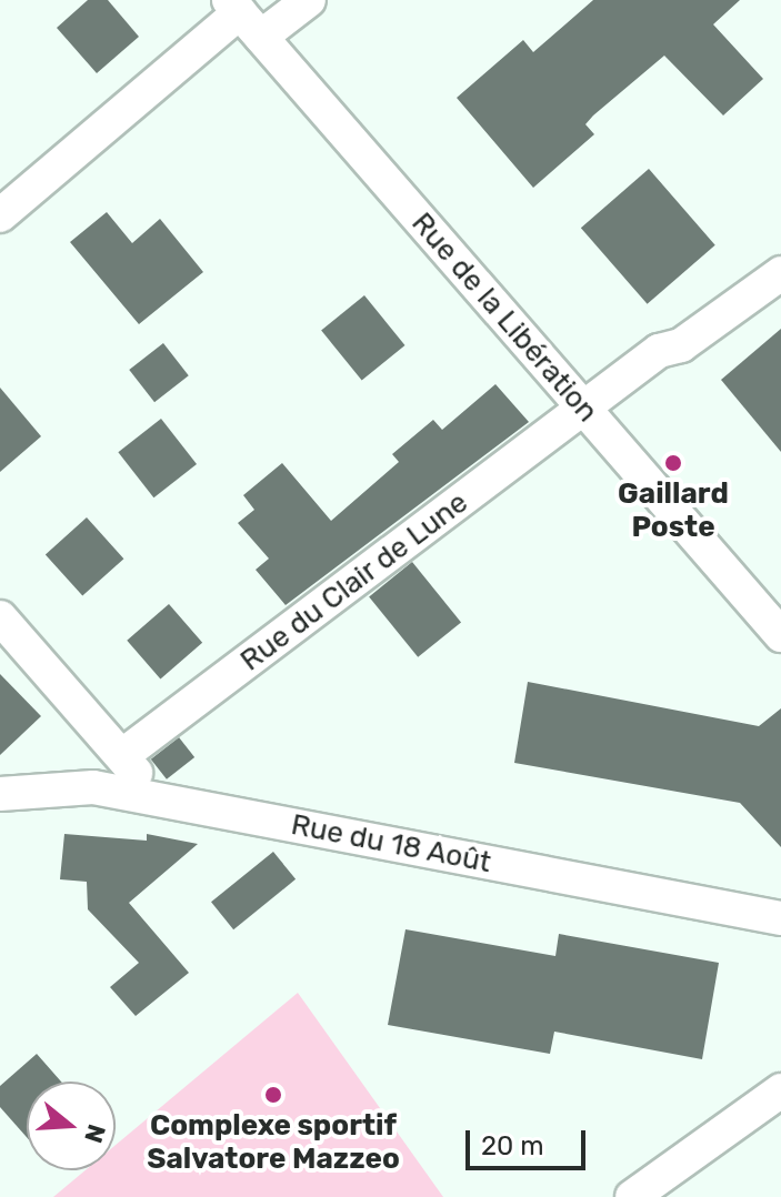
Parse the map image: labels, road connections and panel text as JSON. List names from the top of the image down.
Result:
{
  "streets": {
    "street": ["Rue de la Libération", "Rue du Clair de Lune", "Rue du 18 Août"]
  },
  "crossings": [
    ["Rue de la Libération", "Rue du Clair de Lune"]
  ],
  "places": ["Gaillard Poste", "Complexe sportif Salvatore Mazzeo"],
  "scale_bar": "20 m",
  "north": "right"
}
